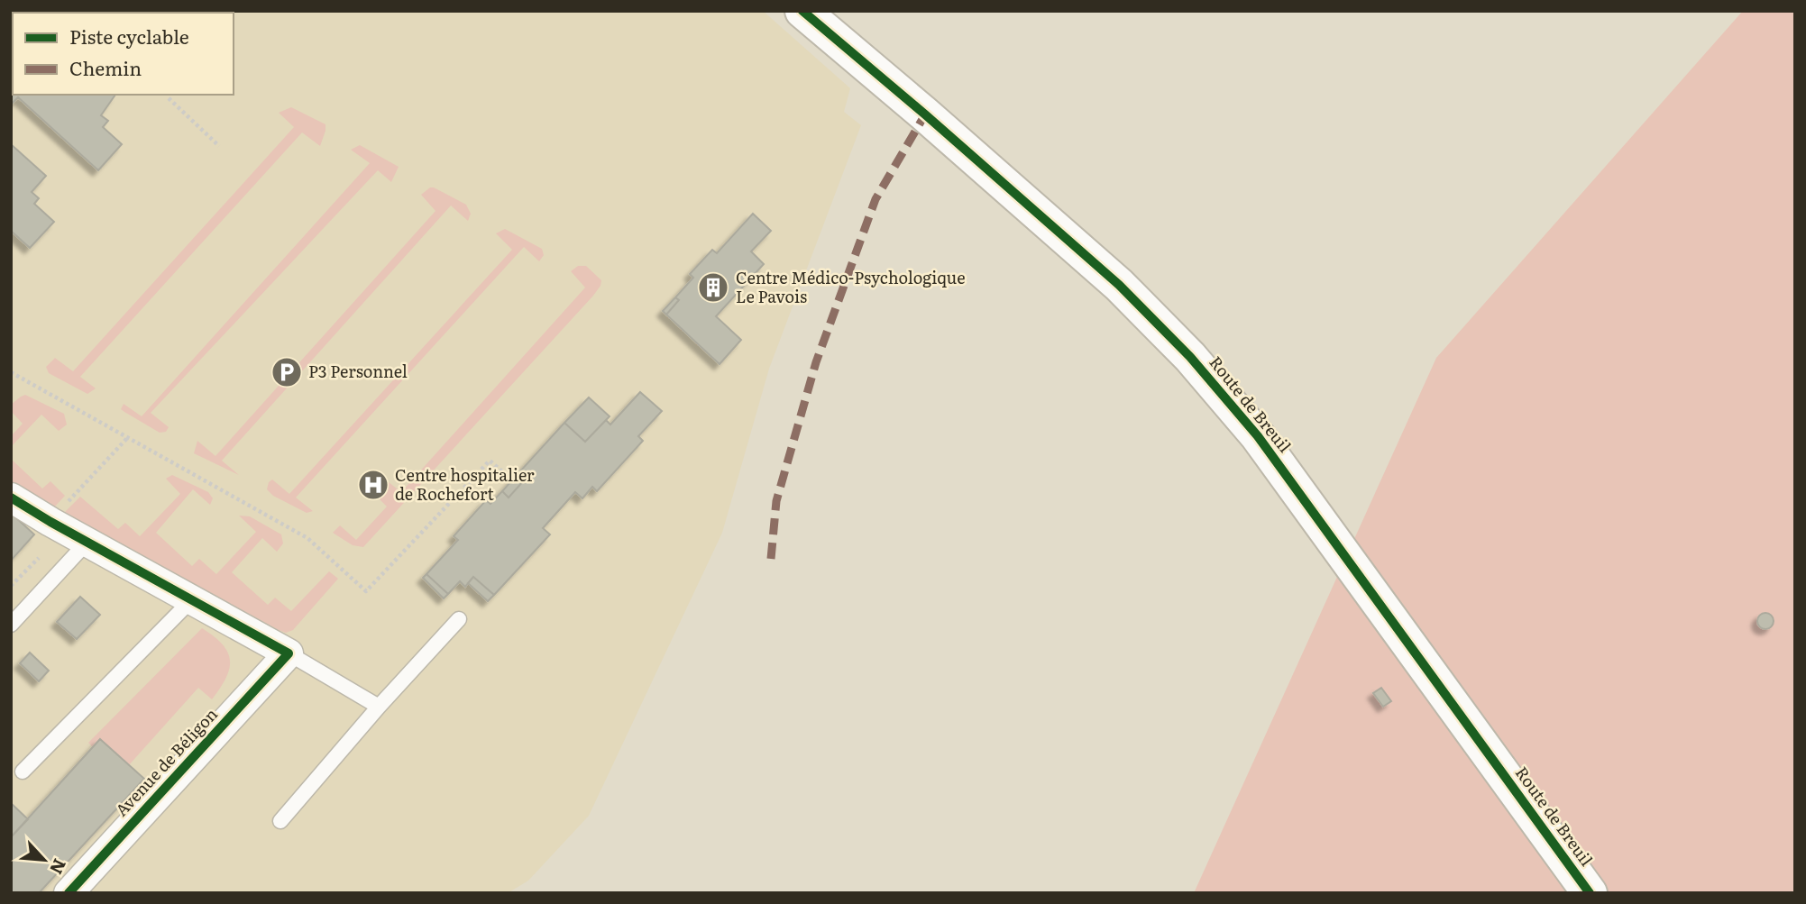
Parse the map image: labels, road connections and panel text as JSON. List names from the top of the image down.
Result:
{
  "streets": {
    "street": ["Route de Breuil", "Avenue de Béligon"]
  },
  "places": {
    "building": ["Centre Médico-Psychologique Le Pavois"],
    "parking": ["P3 Personnel"],
    "hospital": ["Centre hospitalier de Rochefort"]
  },
  "legend": ["Piste cyclable", "Chemin"],
  "north": "bottom right"
}
